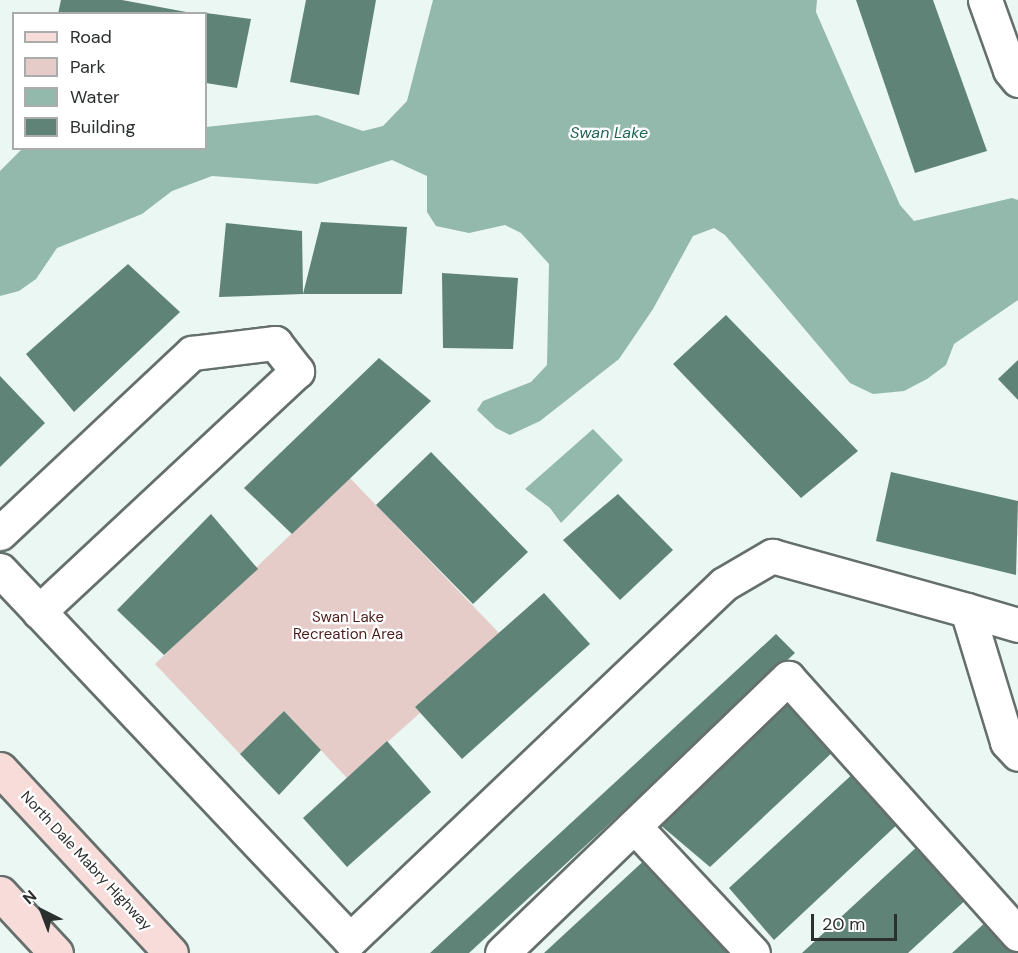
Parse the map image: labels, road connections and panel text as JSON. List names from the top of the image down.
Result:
{
  "streets": {
    "main road": ["North Dale Mabry Highway"]
  },
  "water": ["Swan Lake"],
  "parks": ["Swan Lake Recreation Area"],
  "legend": [
    "Road",
    "Park",
    "Water",
    "Building"
  ],
  "scale_bar": "20 m",
  "north": "top left"
}
